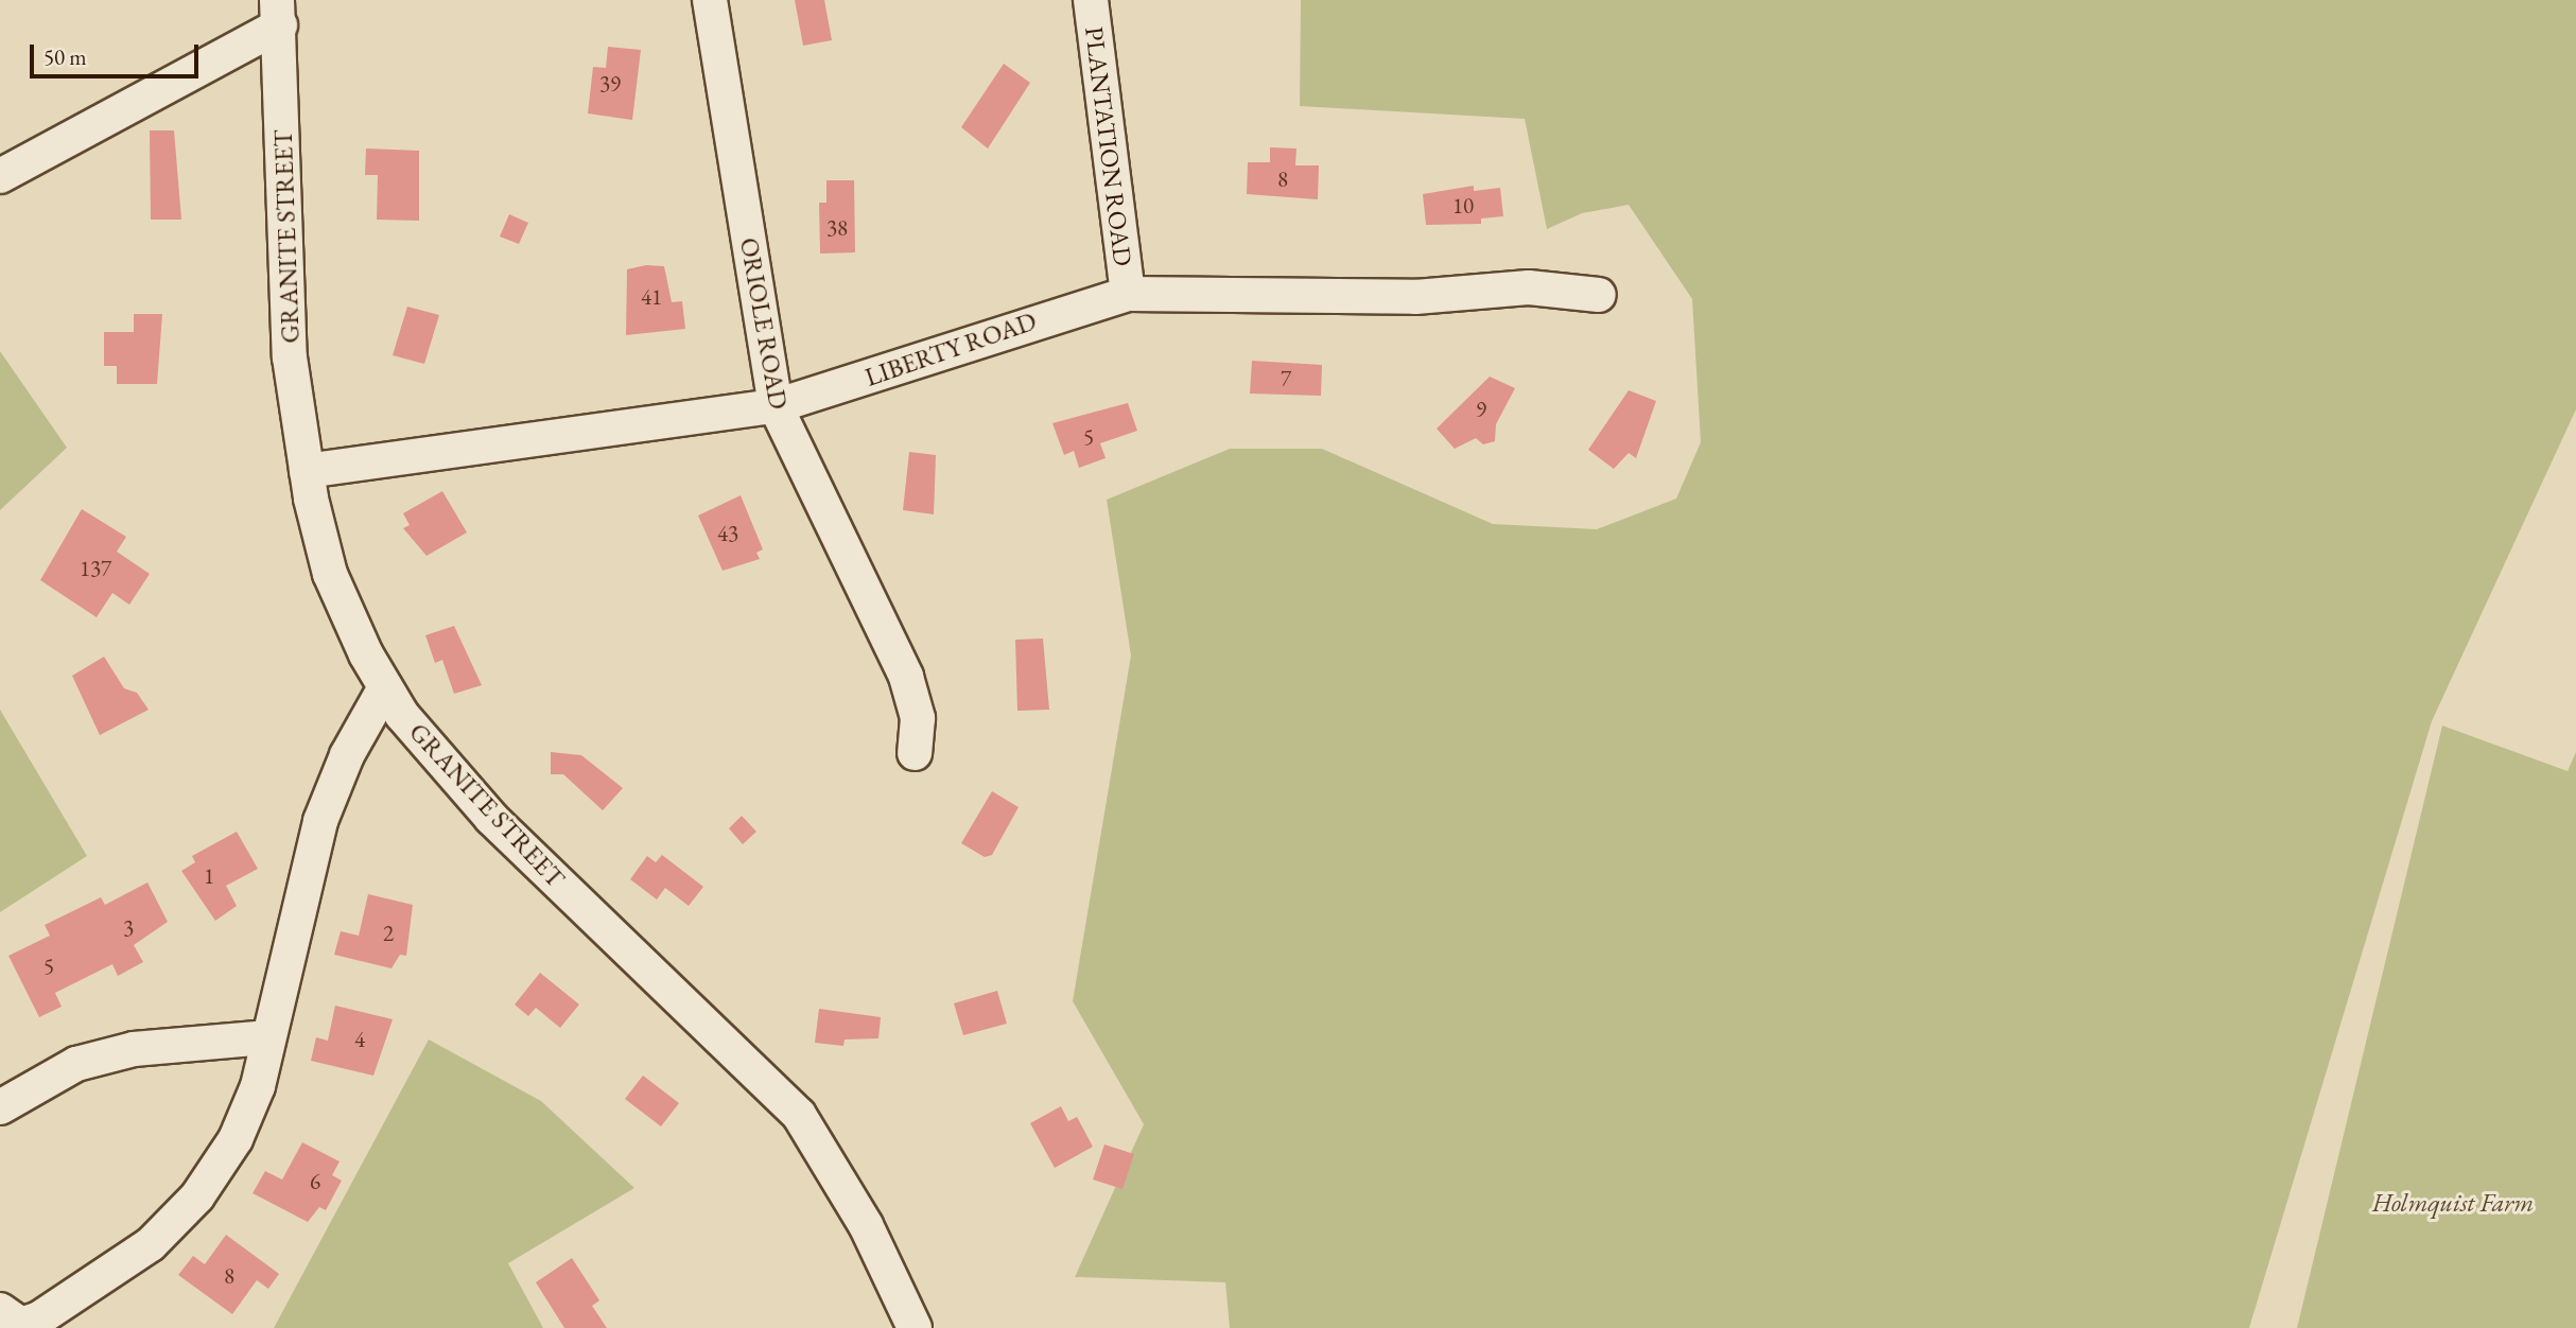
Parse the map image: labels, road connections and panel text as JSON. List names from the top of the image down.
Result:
{
  "streets": {
    "street": [
      "PLANTATION ROAD",
      "GRANITE STREET",
      "ORIOLE ROAD",
      "LIBERTY ROAD"
    ]
  },
  "crossings": [
    ["PLANTATION ROAD", "LIBERTY ROAD"],
    ["GRANITE STREET", "LIBERTY ROAD"],
    ["ORIOLE ROAD", "LIBERTY ROAD"]
  ],
  "parks": ["Holmquist Farm"],
  "house_numbers": [
    "39",
    "8",
    "10",
    "38",
    "41",
    "7",
    "9",
    "5",
    "43",
    "137",
    "1",
    "3",
    "2",
    "5",
    "4",
    "6",
    "8"
  ],
  "scale_bar": "50 m"
}
